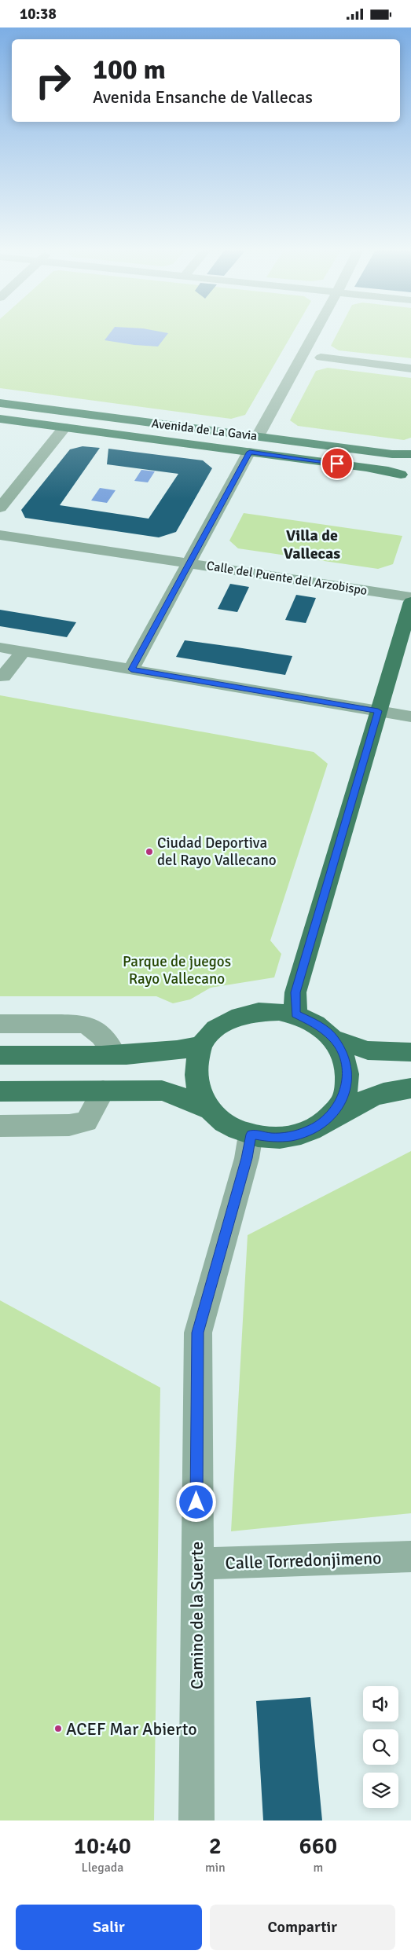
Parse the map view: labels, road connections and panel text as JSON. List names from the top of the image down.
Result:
{
  "streets": {
    "main road": ["Avenida de La Gavia"],
    "street": ["Calle del Puente del Arzobispo", "Calle Torredonjimeno", "Camino de la Suerte"]
  },
  "crossings": [
    ["Calle Torredonjimeno", "Camino de la Suerte"]
  ],
  "districts": ["Villa de Vallecas"],
  "parks": ["Parque de juegos Rayo Vallecano"],
  "places": ["Ciudad Deportiva del Rayo Vallecano", "ACEF Mar Abierto"],
  "page": {
    "status": "10:38",
    "turn": ["100 m", "Avenida Ensanche de Vallecas"],
    "eta": [
      "10:40",
      "Llegada",
      "2",
      "min",
      "660",
      "m"
    ],
    "buttons": ["Salir", "Compartir"]
  }
}
